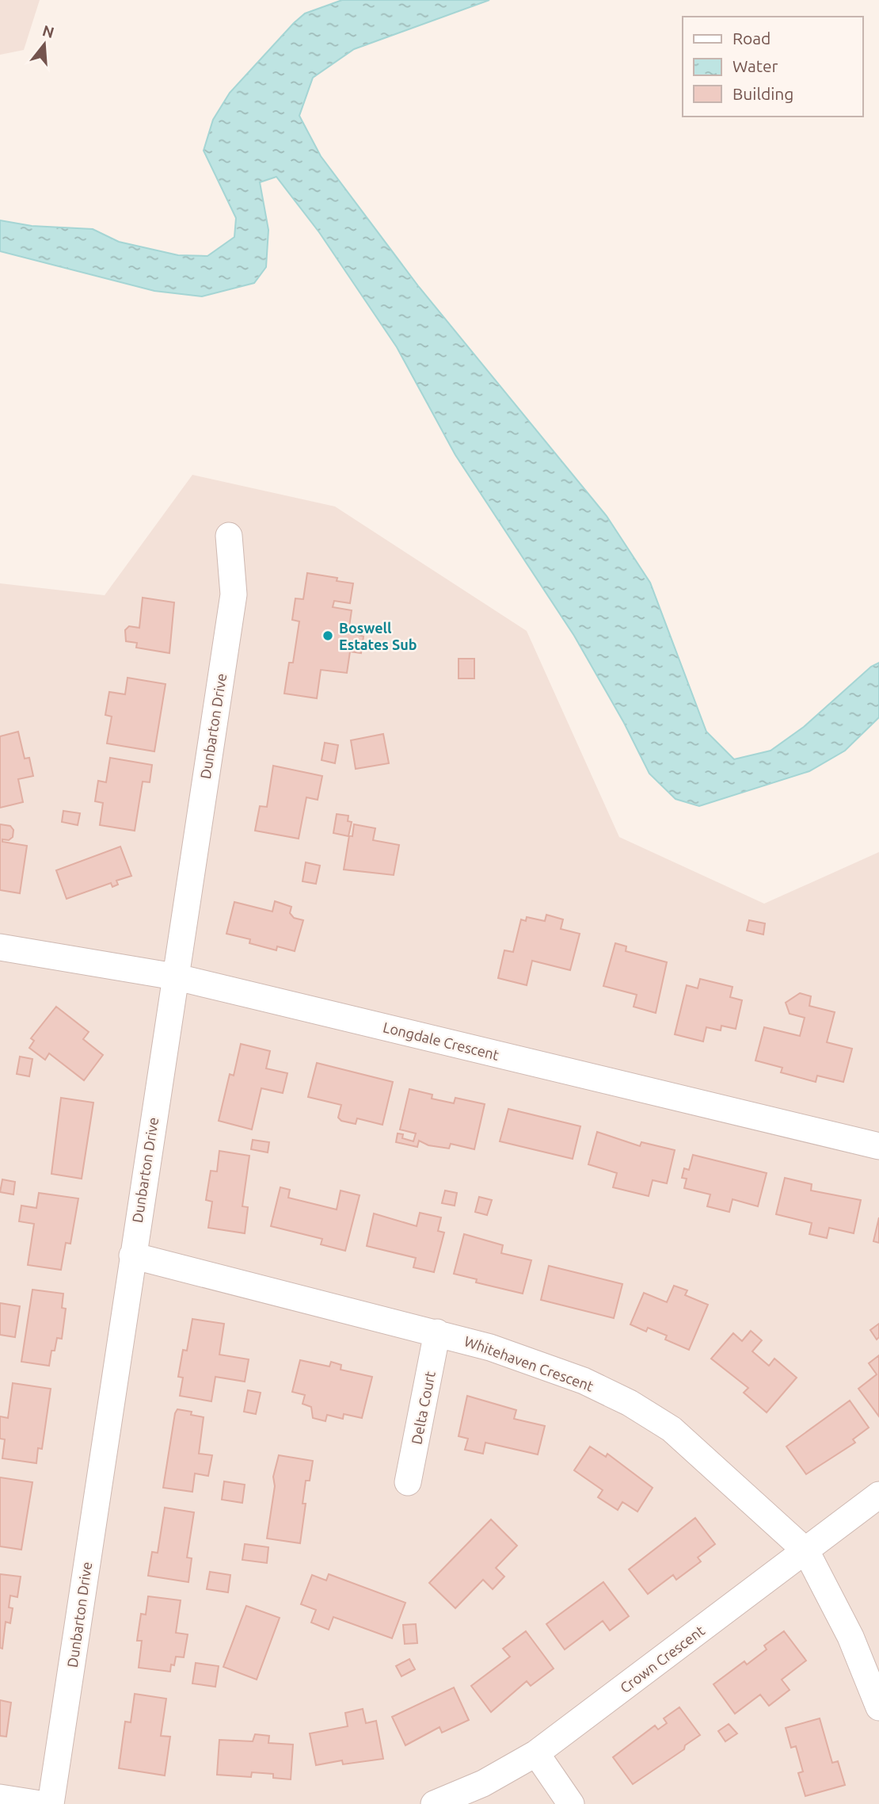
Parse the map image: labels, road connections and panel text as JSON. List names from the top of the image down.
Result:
{
  "streets": {
    "street": [
      "Dunbarton Drive",
      "Longdale Crescent",
      "Whitehaven Crescent",
      "Delta Court",
      "Crown Crescent"
    ]
  },
  "crossings": [
    ["Dunbarton Drive", "Longdale Crescent"],
    ["Dunbarton Drive", "Whitehaven Crescent"],
    ["Whitehaven Crescent", "Delta Court"],
    ["Whitehaven Crescent", "Crown Crescent"]
  ],
  "places": ["Boswell Estates Sub"],
  "legend": ["Road", "Water", "Building"],
  "north": "top"
}
